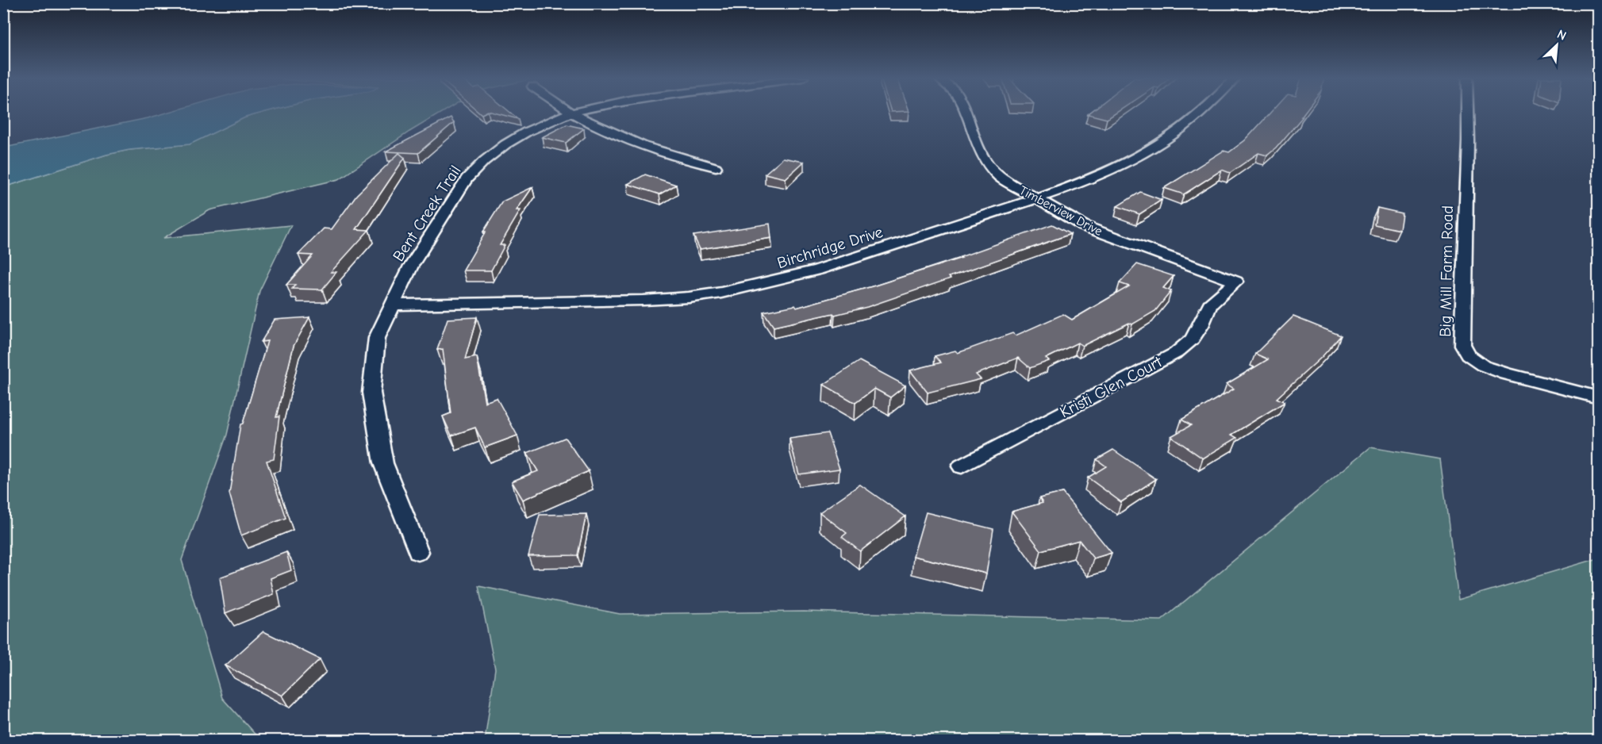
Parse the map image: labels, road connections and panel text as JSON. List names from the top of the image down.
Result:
{
  "streets": {
    "street": [
      "Timberview Drive",
      "Bent Creek Trail",
      "Birchridge Drive",
      "Big Mill Farm Road",
      "Kristi Glen Court"
    ]
  },
  "crossings": [
    ["Timberview Drive", "Birchridge Drive"],
    ["Timberview Drive", "Kristi Glen Court"],
    ["Bent Creek Trail", "Birchridge Drive"]
  ],
  "north": "top right"
}
